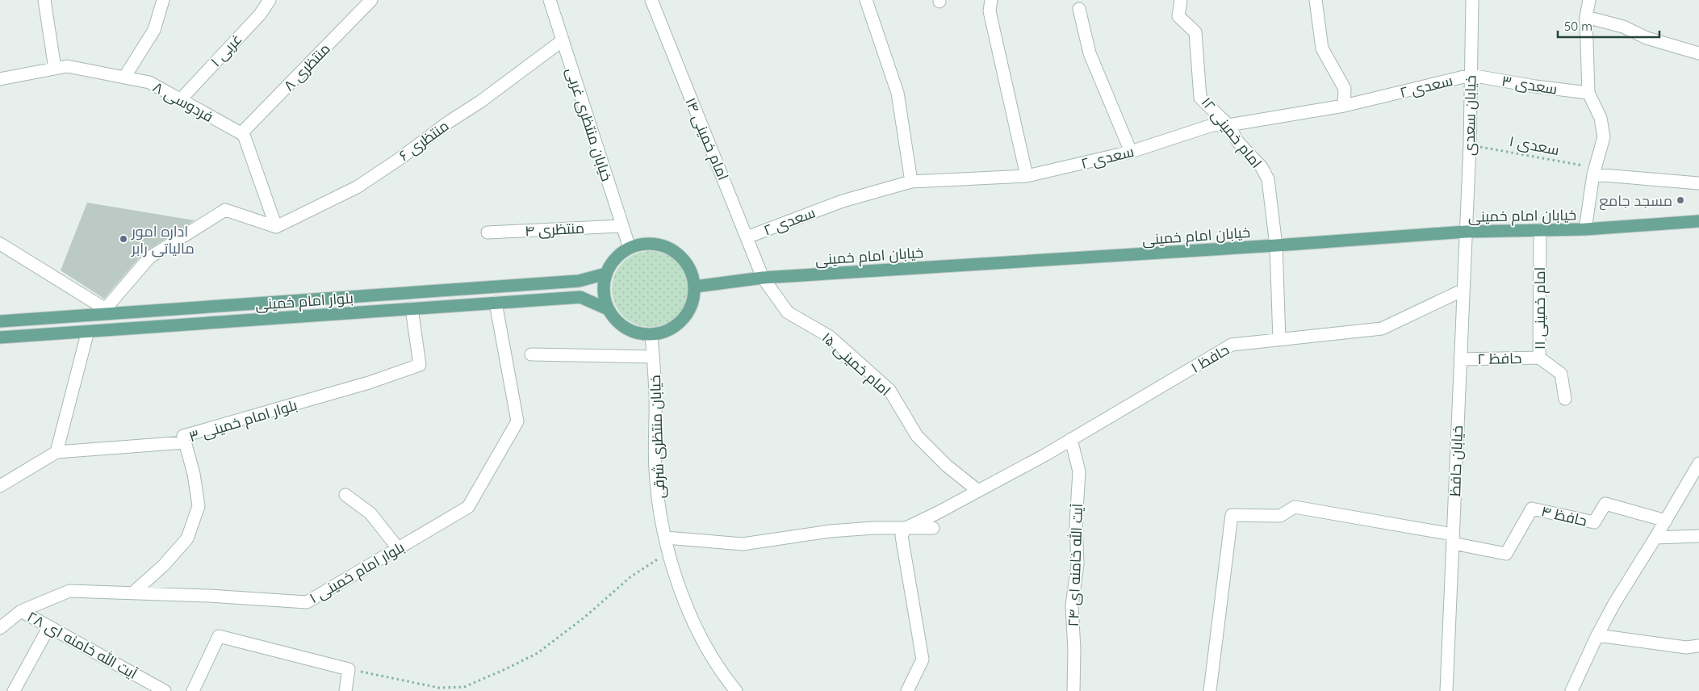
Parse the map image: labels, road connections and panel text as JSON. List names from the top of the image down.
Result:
{
  "streets": {
    "main road": ["خیابان امام خمینی", "بلوار امام خمینی"],
    "street": [
      "غربی ۱",
      "منتظری ۸",
      "سعدی ۳",
      "سعدی ۲",
      "فردوسی ۸",
      "خیابان سعدی",
      "خیابان منتظری غربی",
      "امام خمینی ۱۲",
      "امام خمینی ۱۴",
      "منتظری ۶",
      "منتظری ۴",
      "امام خمینی ۱۱",
      "حافظ ۱",
      "حافظ ۲",
      "امام خمینی ۱۵",
      "بلوار امام خمینی ۳",
      "خیابان منتظری شرقی",
      "خیابان حافظ",
      "حافظ ۴",
      "آیت الله خامنه ای ۲۴",
      "بلوار امام خمینی ۱",
      "آیت الله خامنه ای ۲۸"
    ],
    "path": ["سعدی ۱"]
  },
  "crossings": [
    ["غربی ۱", "فردوسی ۸"],
    ["منتظری ۸", "فردوسی ۸"],
    ["سعدی ۳", "سعدی ۲"],
    ["سعدی ۳", "خیابان سعدی"],
    ["سعدی ۲", "خیابان سعدی"],
    ["سعدی ۲", "امام خمینی ۱۲"],
    ["سعدی ۲", "امام خمینی ۱۴"],
    ["خیابان سعدی", "سعدی ۱"],
    ["خیابان سعدی", "خیابان امام خمینی"],
    ["خیابان سعدی", "خیابان حافظ"],
    ["خیابان منتظری غربی", "منتظری ۶"],
    ["خیابان منتظری غربی", "خیابان امام خمینی"],
    ["خیابان منتظری غربی", "منتظری ۴"],
    ["خیابان منتظری غربی", "بلوار امام خمینی"],
    ["خیابان منتظری غربی", "خیابان منتظری شرقی"],
    ["امام خمینی ۱۲", "خیابان امام خمینی"],
    ["امام خمینی ۱۲", "حافظ ۱"],
    ["امام خمینی ۱۴", "خیابان امام خمینی"],
    ["امام خمینی ۱۴", "امام خمینی ۱۵"],
    ["خیابان امام خمینی", "بلوار امام خمینی"],
    ["خیابان امام خمینی", "امام خمینی ۱۱"],
    ["خیابان امام خمینی", "امام خمینی ۱۵"],
    ["خیابان امام خمینی", "خیابان منتظری شرقی"],
    ["خیابان امام خمینی", "خیابان حافظ"],
    ["بلوار امام خمینی", "بلوار امام خمینی ۳"],
    ["بلوار امام خمینی", "خیابان منتظری شرقی"],
    ["بلوار امام خمینی", "بلوار امام خمینی ۱"],
    ["امام خمینی ۱۱", "حافظ ۲"],
    ["حافظ ۱", "امام خمینی ۱۵"],
    ["حافظ ۱", "خیابان حافظ"],
    ["حافظ ۱", "آیت الله خامنه ای ۲۴"],
    ["حافظ ۲", "خیابان حافظ"],
    ["بلوار امام خمینی ۳", "بلوار امام خمینی ۱"],
    ["خیابان حافظ", "حافظ ۴"],
    ["بلوار امام خمینی ۱", "آیت الله خامنه ای ۲۸"]
  ],
  "places": ["مسجد جامع", "اداره امور مالیاتی رابر"],
  "scale_bar": "50 m"
}
